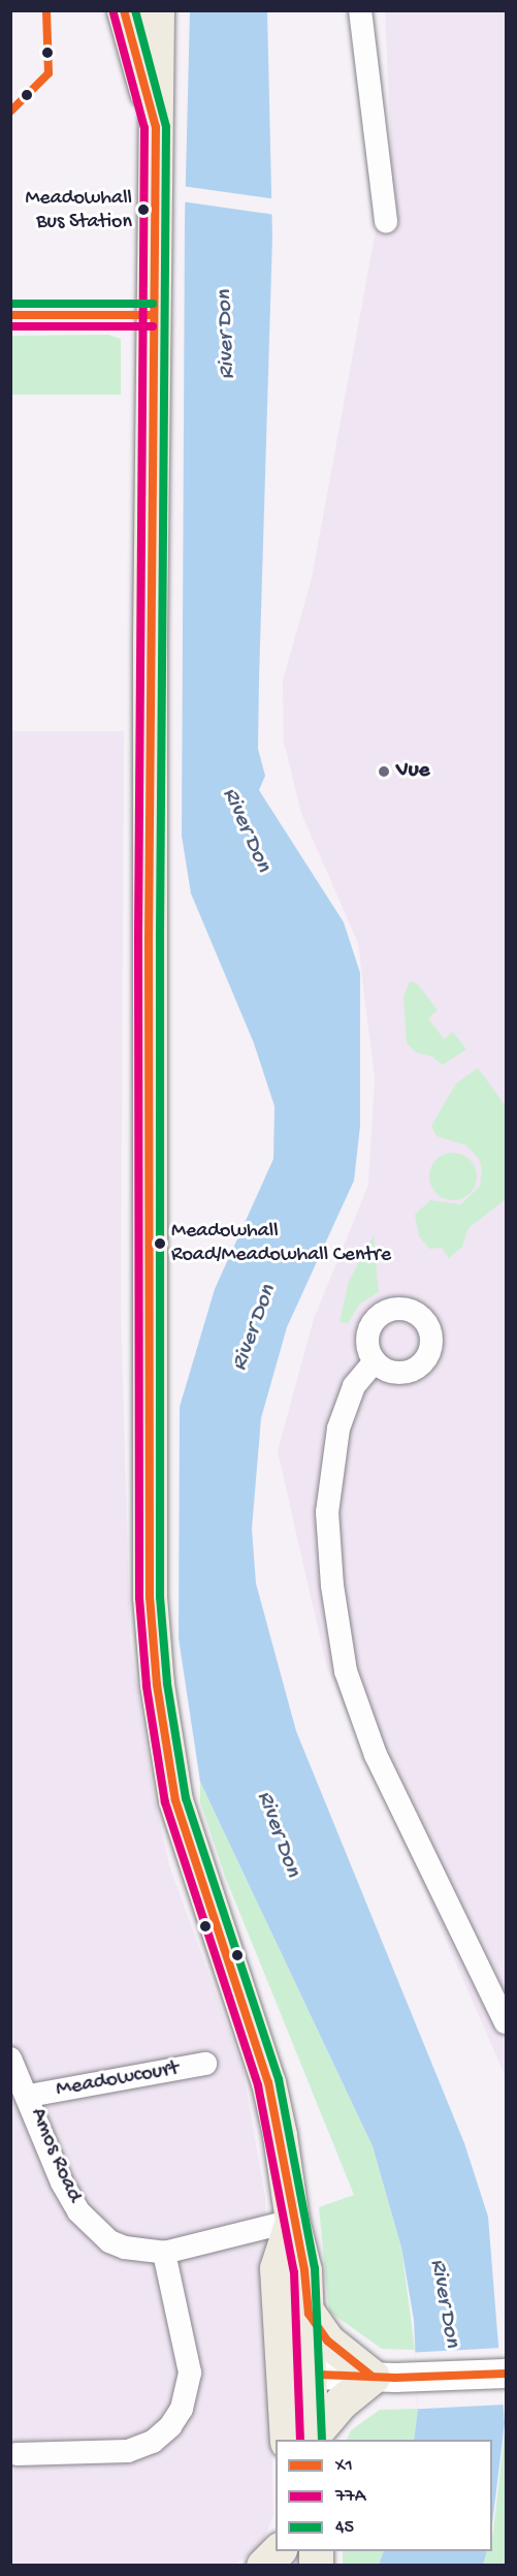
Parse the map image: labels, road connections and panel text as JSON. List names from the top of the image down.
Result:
{
  "streets": {
    "street": ["Meadowcourt", "Amos Road"]
  },
  "crossings": [
    ["Meadowcourt", "Amos Road"]
  ],
  "water": ["River Don"],
  "places": ["Meadowhall Bus Station", "Vue", "Meadowhall Road/Meadowhall Centre"],
  "lines": ["transit line X1", "transit line 45", "transit line 77A"],
  "legend": ["X1", "77A", "45"]
}
